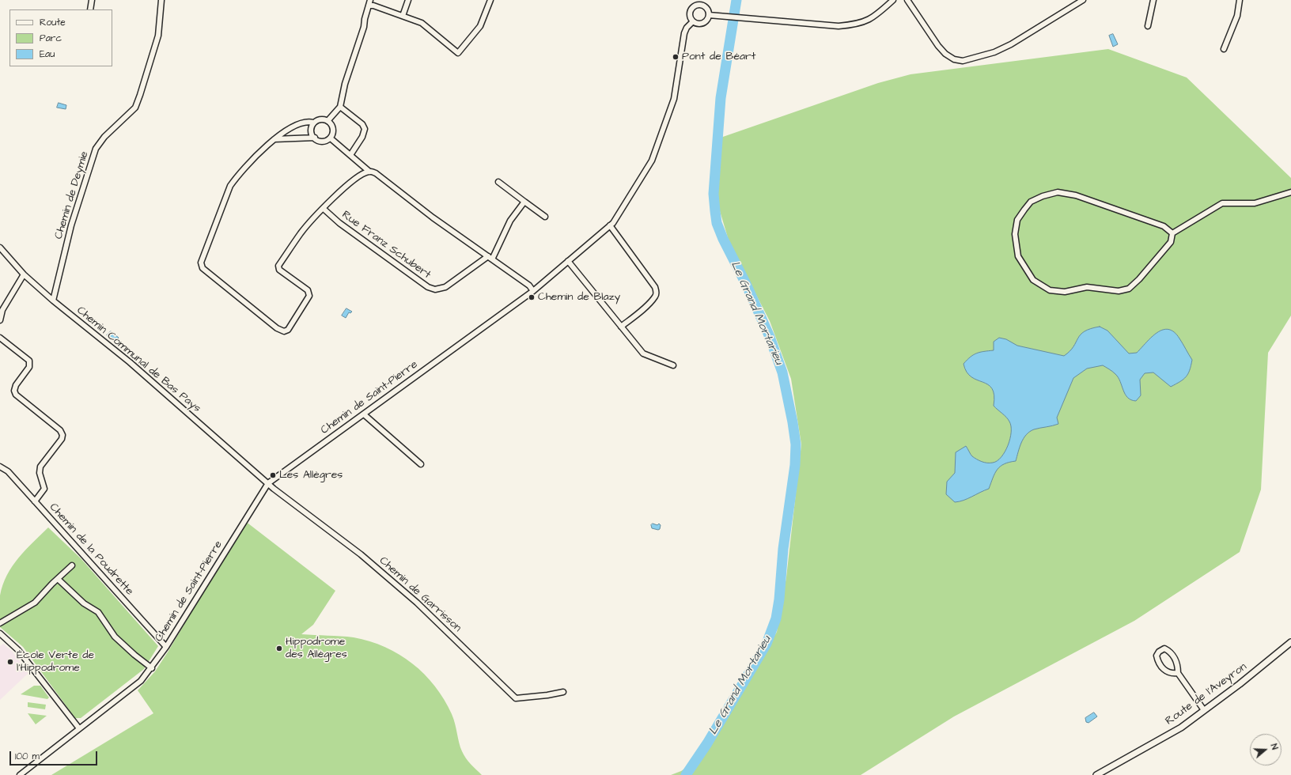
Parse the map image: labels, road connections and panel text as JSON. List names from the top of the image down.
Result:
{
  "streets": {
    "street": [
      "Chemin de Deymie",
      "Rue Franz Schubert",
      "Chemin Communal de Bas Pays",
      "Chemin de Saint-Pierre",
      "Chemin de la Poudrette",
      "Chemin de Garrisson",
      "Route de l'Aveyron"
    ]
  },
  "crossings": [
    ["Chemin de Deymie", "Chemin Communal de Bas Pays"],
    ["Chemin Communal de Bas Pays", "Chemin de Saint-Pierre"],
    ["Chemin Communal de Bas Pays", "Chemin de Garrisson"],
    ["Chemin de Saint-Pierre", "Chemin de la Poudrette"],
    ["Chemin de Saint-Pierre", "Chemin de Garrisson"]
  ],
  "water": ["Le Grand Mortarieu"],
  "places": [
    "Pont de Béart",
    "Chemin de Blazy",
    "Les Allègres",
    "Hippodrome des Allègres",
    "École Verte de l'Hippodrome"
  ],
  "legend": ["Route", "Parc", "Eau"],
  "scale_bar": "100 m",
  "north": "right"
}
